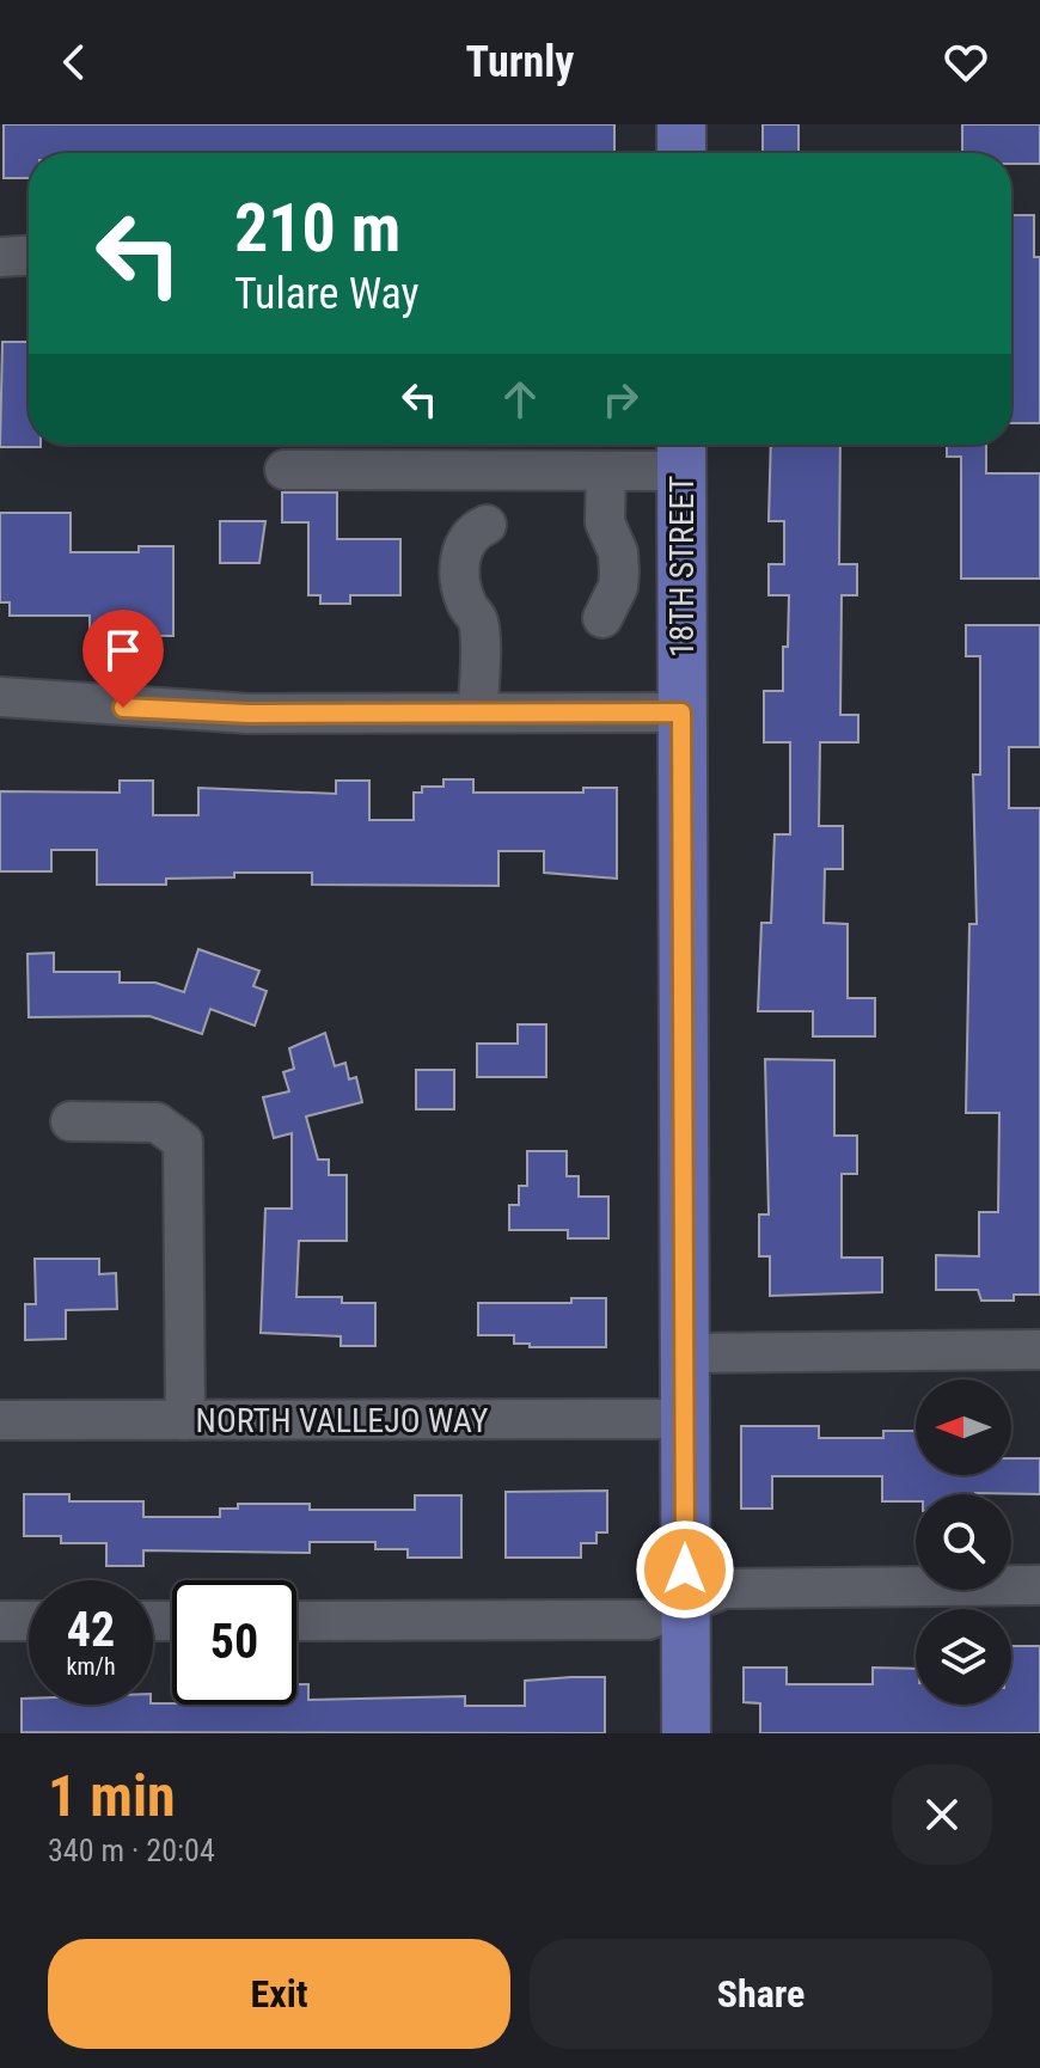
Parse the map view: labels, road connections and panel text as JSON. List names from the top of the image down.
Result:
{
  "streets": {
    "main road": ["18TH STREET"],
    "street": ["NORTH VALLEJO WAY"]
  },
  "crossings": [
    ["18TH STREET", "NORTH VALLEJO WAY"]
  ],
  "north": "left",
  "page": {
    "header": "Turnly",
    "turn": ["210 m", "Tulare Way"],
    "speed": "42 km/h",
    "limit": "50",
    "heading": ["1 min", "340 m · 20:04"],
    "buttons": ["Exit", "Share"]
  }
}
